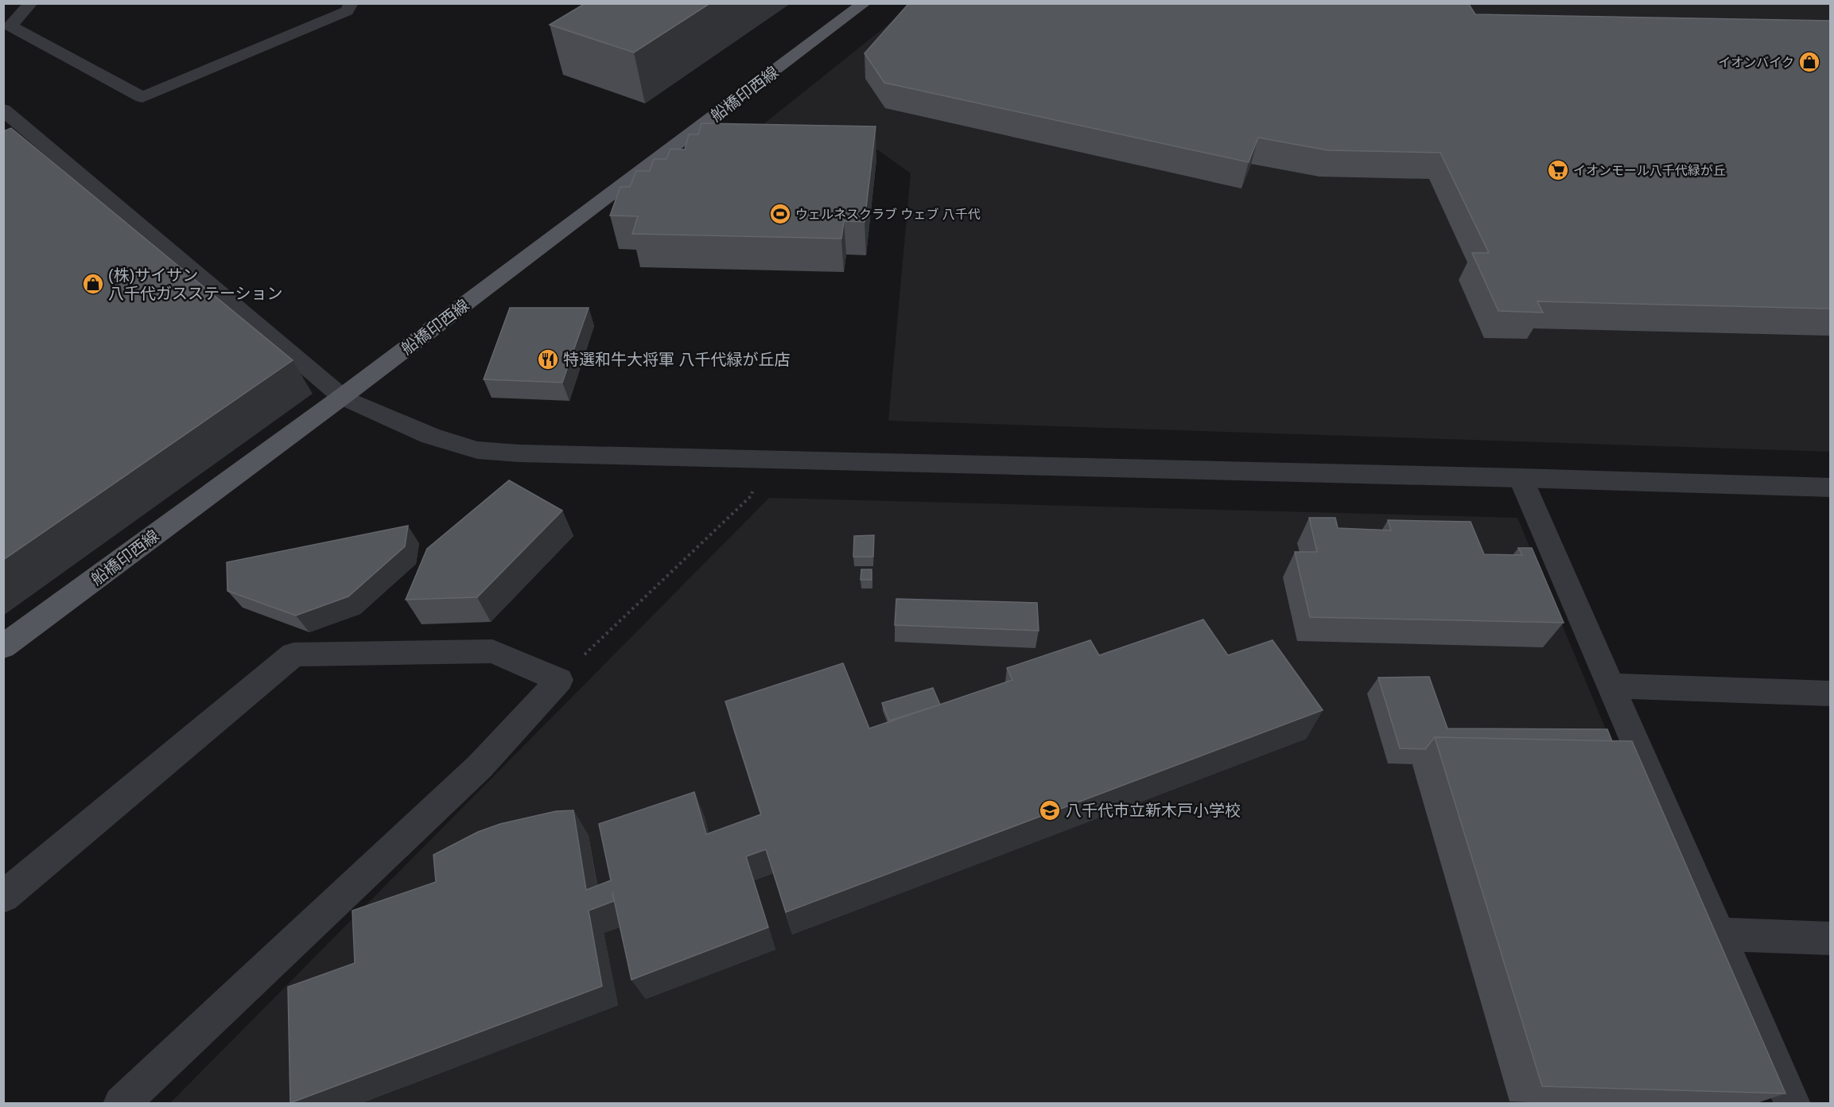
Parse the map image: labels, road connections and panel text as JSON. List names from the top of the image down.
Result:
{
  "streets": {
    "main road": ["船橋印西線"]
  },
  "places": {
    "shop": ["イオンバイク", "(株)サイサン 八千代ガスステーション"],
    "supermarket": ["イオンモール八千代緑が丘"],
    "sports": ["ウェルネスクラブ ウェブ 八千代"],
    "restaurant": ["特選和牛大将軍 八千代緑が丘店"],
    "school or university": ["八千代市立新木戸小学校"]
  }
}
